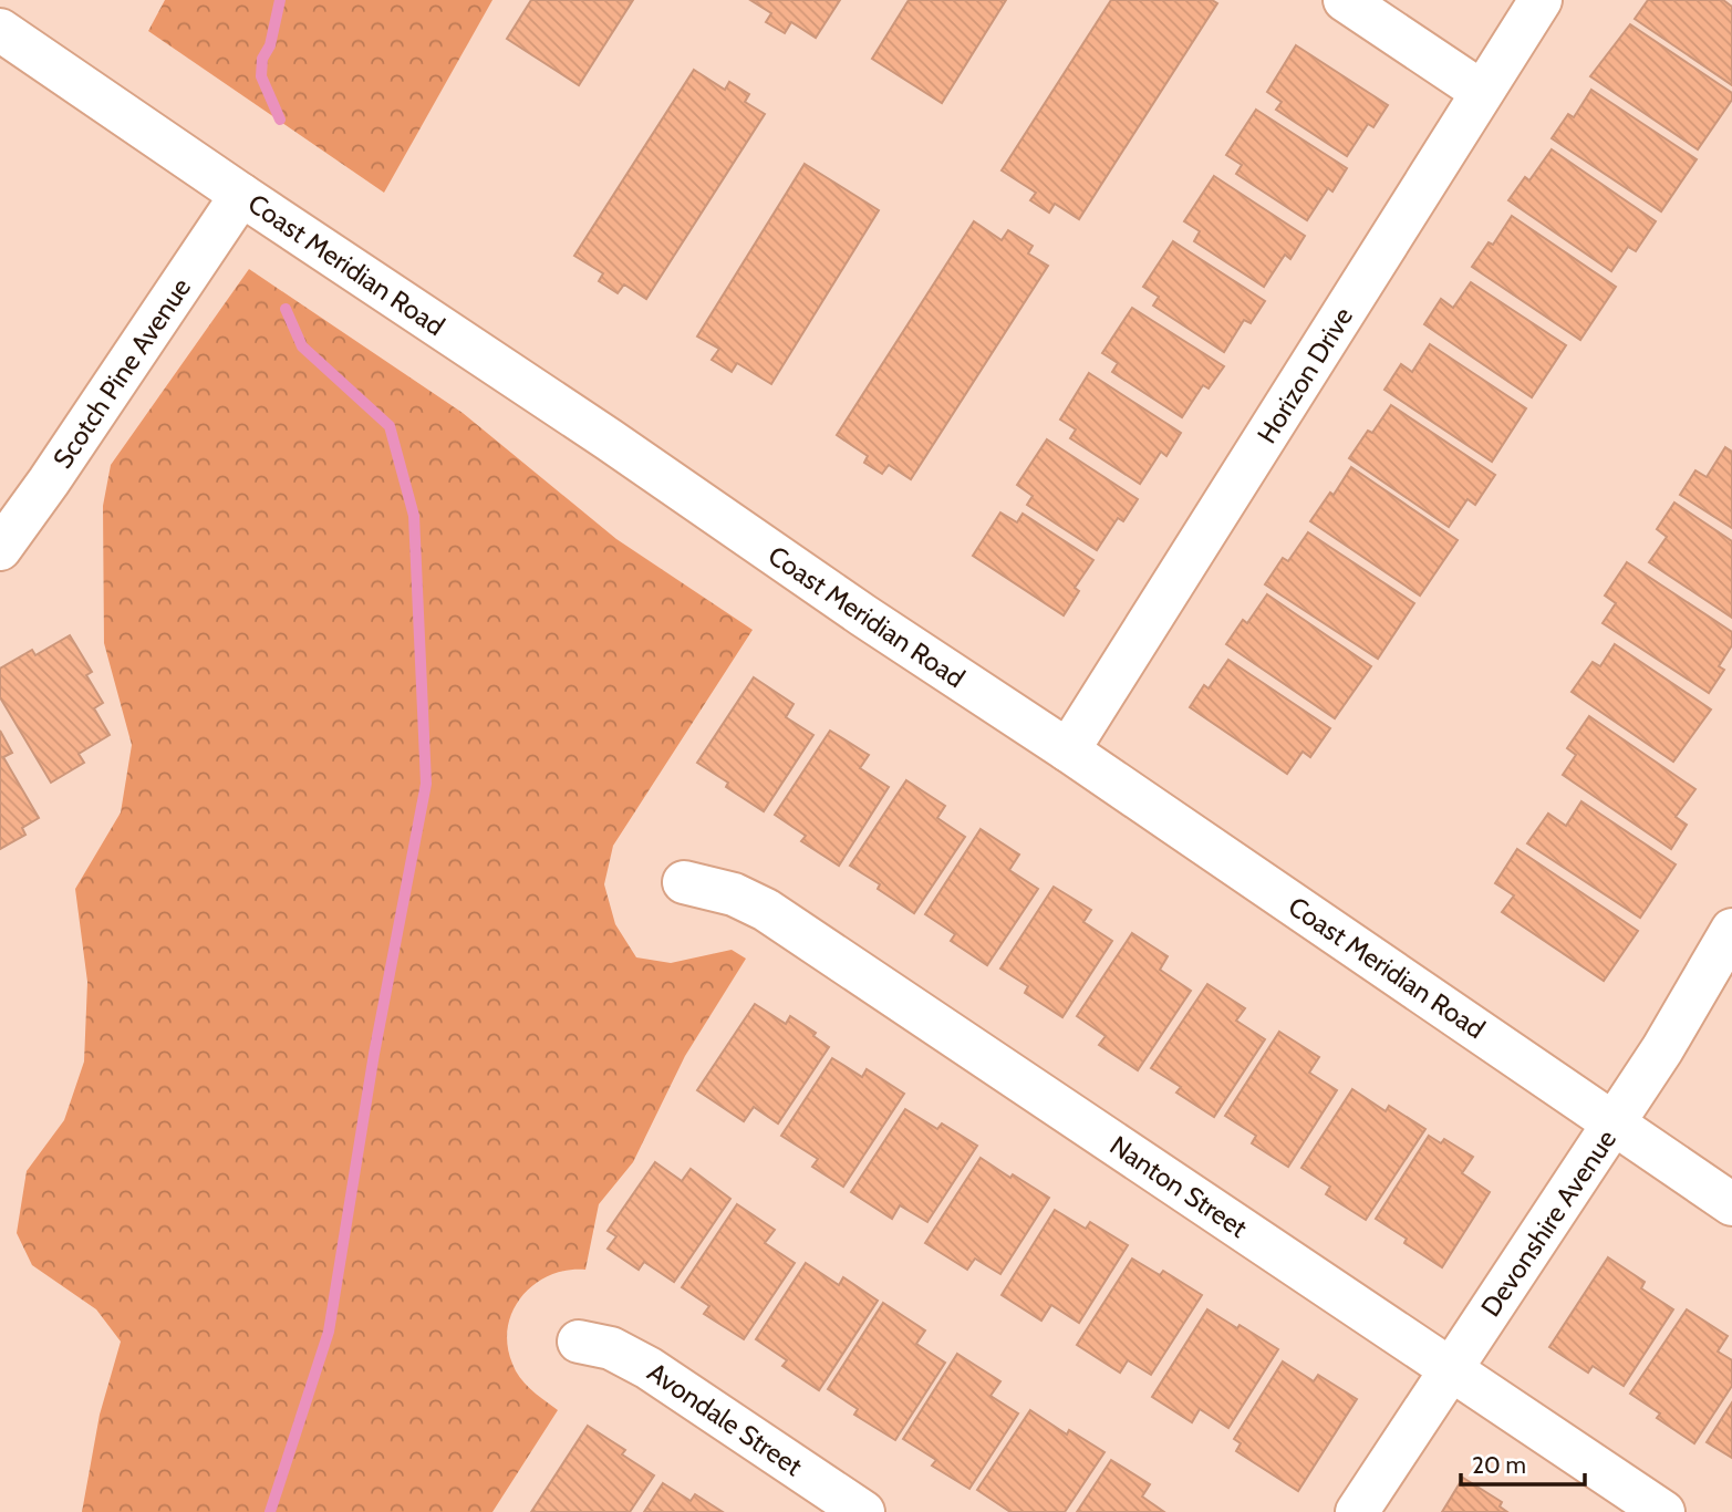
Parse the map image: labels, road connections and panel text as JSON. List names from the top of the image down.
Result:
{
  "streets": {
    "street": [
      "Coast Meridian Road",
      "Scotch Pine Avenue",
      "Horizon Drive",
      "Nanton Street",
      "Devonshire Avenue",
      "Avondale Street"
    ]
  },
  "crossings": [
    ["Coast Meridian Road", "Scotch Pine Avenue"],
    ["Coast Meridian Road", "Horizon Drive"],
    ["Coast Meridian Road", "Devonshire Avenue"],
    ["Nanton Street", "Devonshire Avenue"]
  ],
  "scale_bar": "20 m"
}
